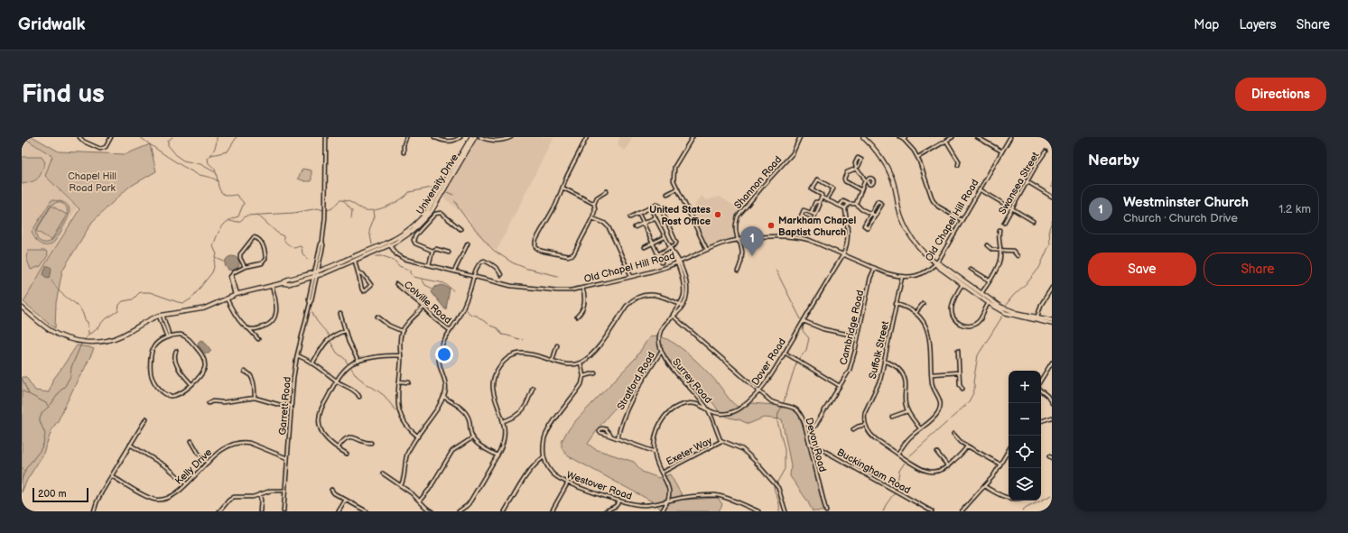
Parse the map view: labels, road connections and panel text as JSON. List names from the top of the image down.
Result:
{
  "streets": {
    "main road": ["University Drive"],
    "street": [
      "Shannon Road",
      "Swansea Street",
      "Old Chapel Hill Road",
      "Colville Road",
      "Cambridge Road",
      "Suffolk Street",
      "Dover Road",
      "Stratford Road",
      "Surrey Road",
      "Garrett Road",
      "Devon Road",
      "Exeter Way",
      "Kelly Drive",
      "Buckingham Road",
      "Westover Road"
    ]
  },
  "crossings": [
    ["Shannon Road", "Old Chapel Hill Road"],
    ["University Drive", "Old Chapel Hill Road"],
    ["Old Chapel Hill Road", "Cambridge Road"],
    ["Old Chapel Hill Road", "Suffolk Street"],
    ["Old Chapel Hill Road", "Dover Road"],
    ["Cambridge Road", "Devon Road"],
    ["Dover Road", "Surrey Road"],
    ["Dover Road", "Devon Road"],
    ["Dover Road", "Exeter Way"],
    ["Dover Road", "Westover Road"],
    ["Stratford Road", "Surrey Road"],
    ["Surrey Road", "Devon Road"],
    ["Surrey Road", "Exeter Way"],
    ["Garrett Road", "Kelly Drive"],
    ["Devon Road", "Buckingham Road"]
  ],
  "parks": ["Chapel Hill Road Park"],
  "places": ["United States Post Office", "Markham Chapel Baptist Church"],
  "scale_bar": "200 m",
  "page": {
    "header": "Gridwalk",
    "nav": ["Map", "Layers", "Share"],
    "buttons": [
      "Directions",
      ["Save", "Share"]
    ],
    "title": "Find us",
    "heading": "Nearby",
    "list": [
      {
        "mark": "1",
        "name": "Westminster Church",
        "note": "Church · Church Drive",
        "value": "1.2 km"
      }
    ],
    "pins": "1",
    "map_buttons": ["+", "−"],
    "scale": "200 m"
  }
}
